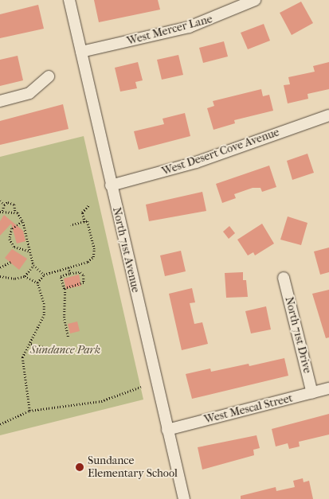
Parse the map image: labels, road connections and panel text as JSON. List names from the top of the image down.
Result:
{
  "streets": {
    "street": [
      "West Mercer Lane",
      "West Desert Cove Avenue",
      "North 71st Avenue",
      "North 71st Drive",
      "West Mescal Street"
    ]
  },
  "crossings": [
    ["West Mercer Lane", "North 71st Avenue"],
    ["West Desert Cove Avenue", "North 71st Avenue"],
    ["North 71st Avenue", "West Mescal Street"],
    ["North 71st Drive", "West Mescal Street"]
  ],
  "parks": ["Sundance Park"],
  "places": ["Sundance Elementary School"]
}
